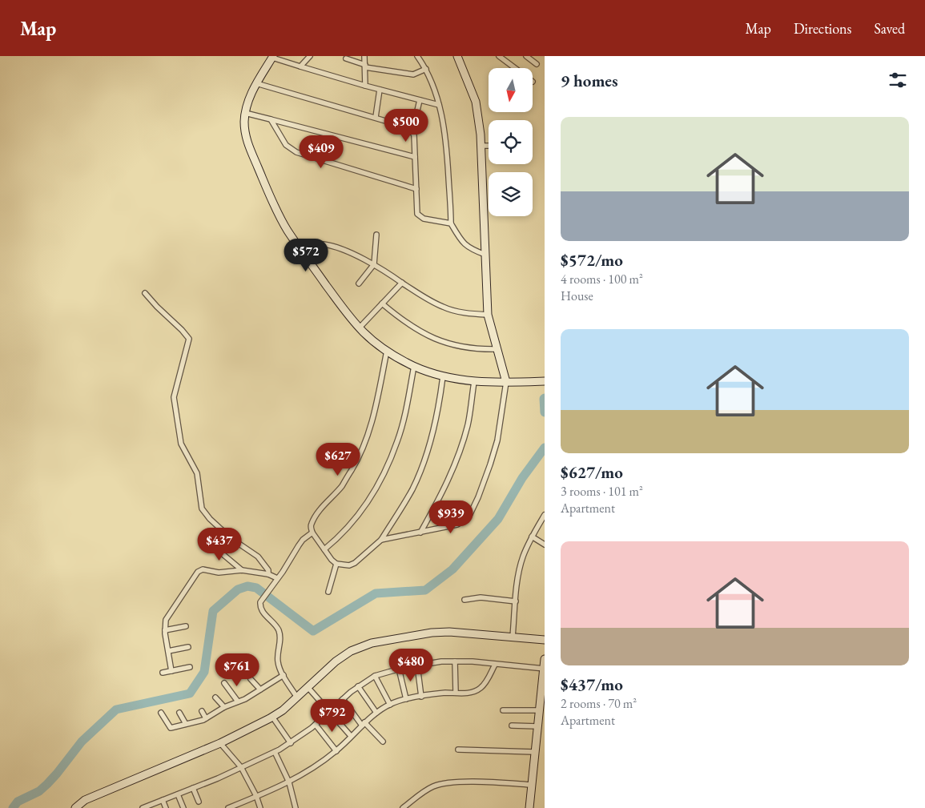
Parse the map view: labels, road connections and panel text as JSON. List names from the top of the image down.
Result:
{
  "north": "bottom",
  "page": {
    "header": "Map",
    "nav": ["Map", "Directions", "Saved"],
    "heading": "9 homes",
    "list": [
      {
        "name": "$572/mo",
        "note": "4 rooms · 100 m² · House"
      },
      {
        "name": "$627/mo",
        "note": "3 rooms · 101 m² · Apartment"
      },
      {
        "name": "$437/mo",
        "note": "2 rooms · 70 m² · Apartment"
      }
    ],
    "price": [
      "$500",
      "$409",
      "$572",
      "$627",
      "$939",
      "$437",
      "$480",
      "$761",
      "$792"
    ]
  }
}
